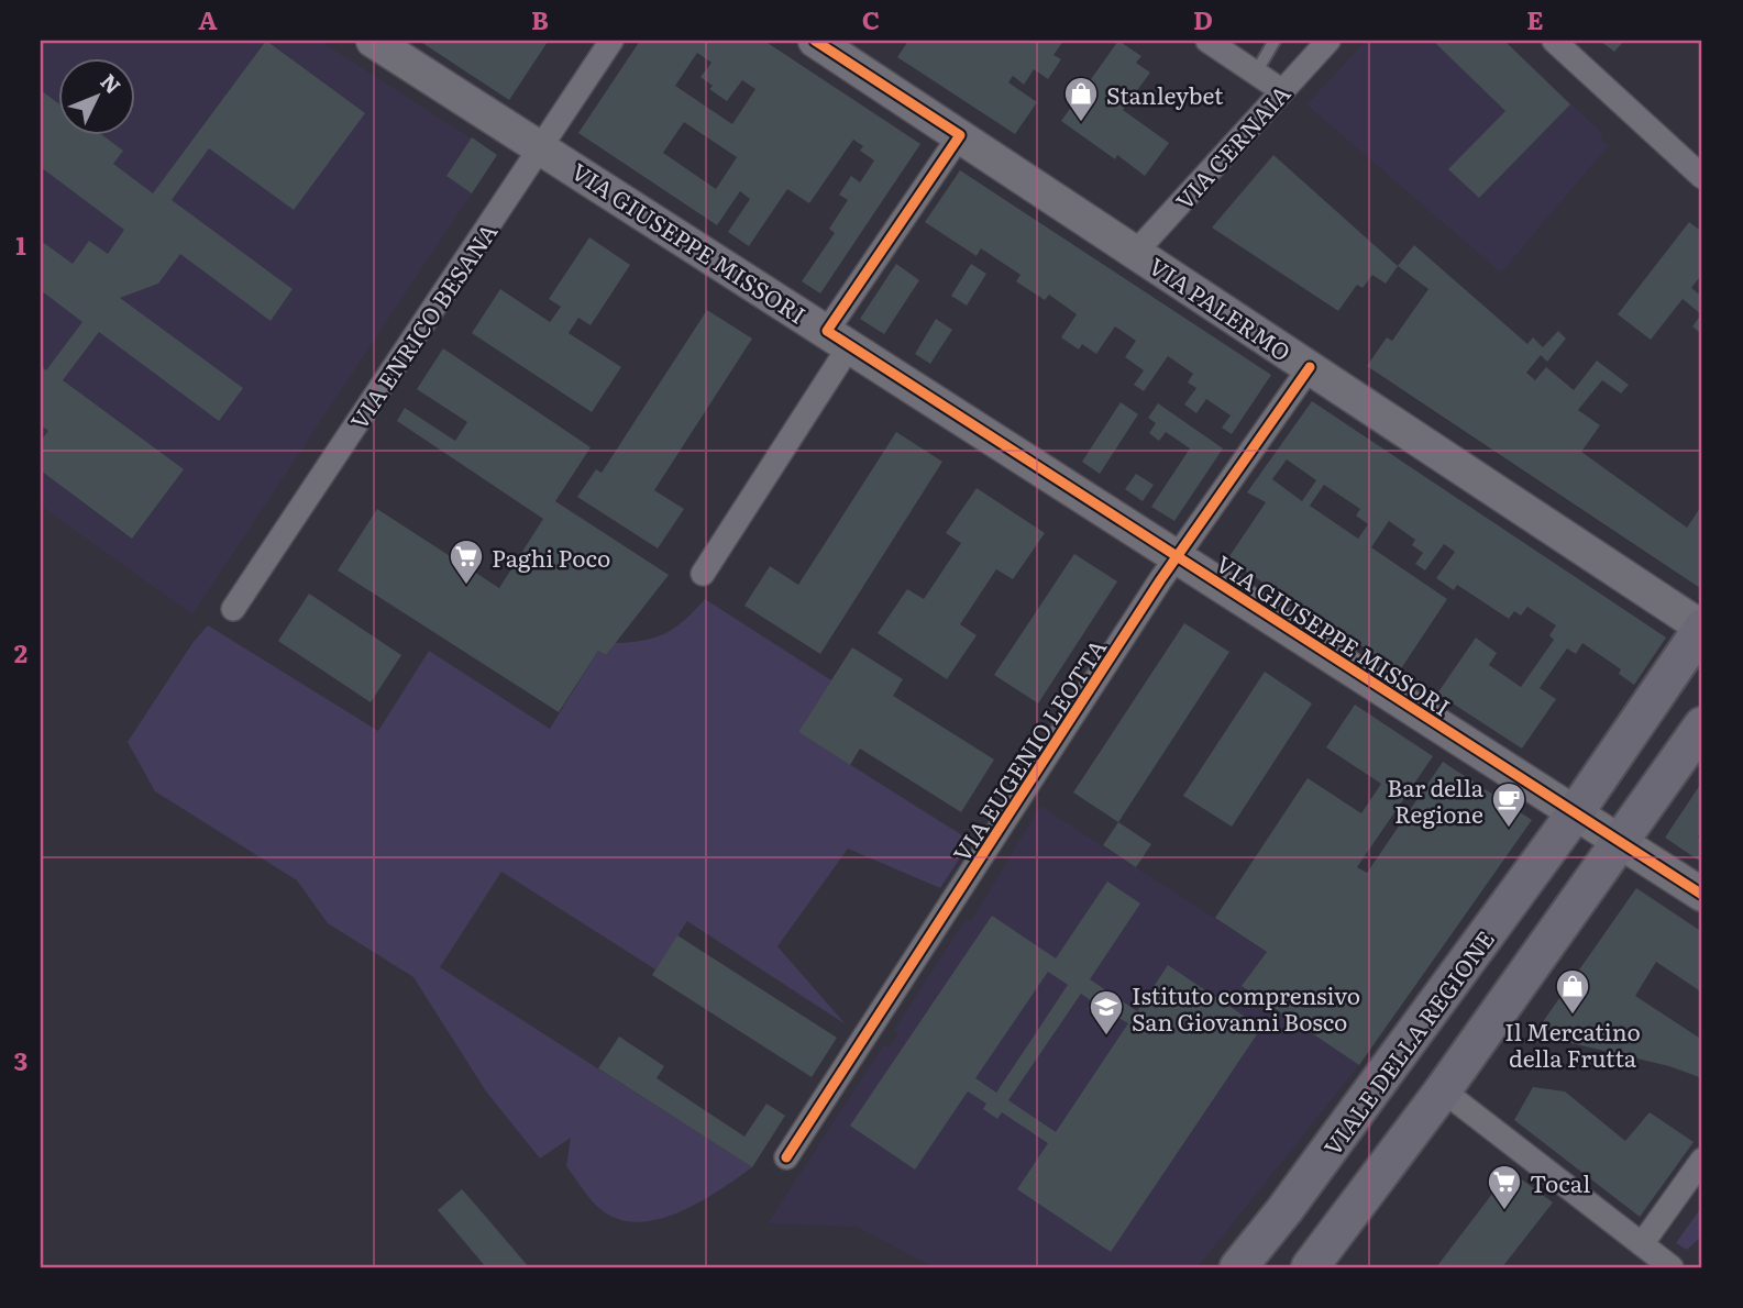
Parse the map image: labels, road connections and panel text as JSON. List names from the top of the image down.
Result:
{
  "streets": {
    "main road": ["VIA GIUSEPPE MISSORI", "VIA PALERMO", "VIALE DELLA REGIONE"],
    "street": ["VIA CERNAIA", "VIA ENRICO BESANA", "VIA EUGENIO LEOTTA"]
  },
  "crossings": [
    ["VIA CERNAIA", "VIA PALERMO"],
    ["VIA GIUSEPPE MISSORI", "VIA ENRICO BESANA"],
    ["VIA GIUSEPPE MISSORI", "VIA EUGENIO LEOTTA"],
    ["VIA GIUSEPPE MISSORI", "VIALE DELLA REGIONE"],
    ["VIA PALERMO", "VIA EUGENIO LEOTTA"],
    ["VIA PALERMO", "VIALE DELLA REGIONE"]
  ],
  "places": {
    "shop": ["Stanleybet", "Il Mercatino della Frutta"],
    "supermarket": ["Paghi Poco", "Tocal"],
    "cafe": ["Bar della Regione"],
    "school or university": ["Istituto comprensivo San Giovanni Bosco"]
  },
  "north": "top right",
  "grid": {
    "columns": [
      "A",
      "B",
      "C",
      "D",
      "E"
    ],
    "rows": ["1", "2", "3"]
  }
}
